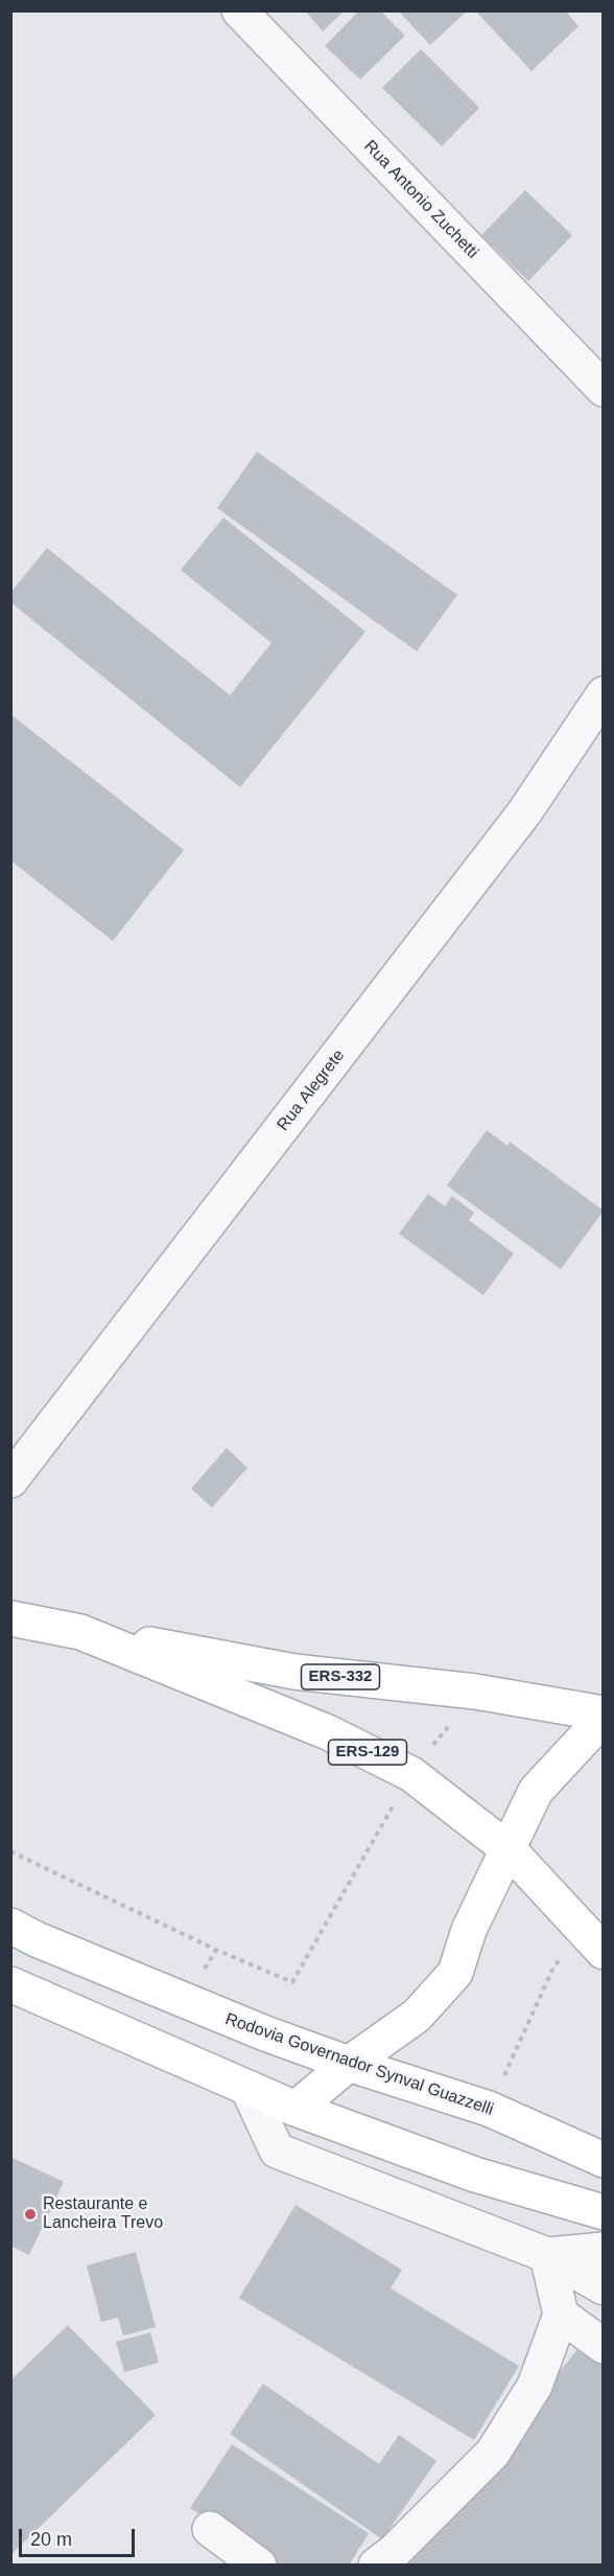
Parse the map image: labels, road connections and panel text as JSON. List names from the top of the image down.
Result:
{
  "streets": {
    "main road": ["ERS-332", "ERS-129", "Rodovia Governador Synval Guazzelli"],
    "street": ["Rua Antonio Zuchetti", "Rua Alegrete"]
  },
  "crossings": [
    ["ERS-332", "ERS-129"]
  ],
  "places": ["Restaurante e Lancheira Trevo"],
  "scale_bar": "20 m"
}
